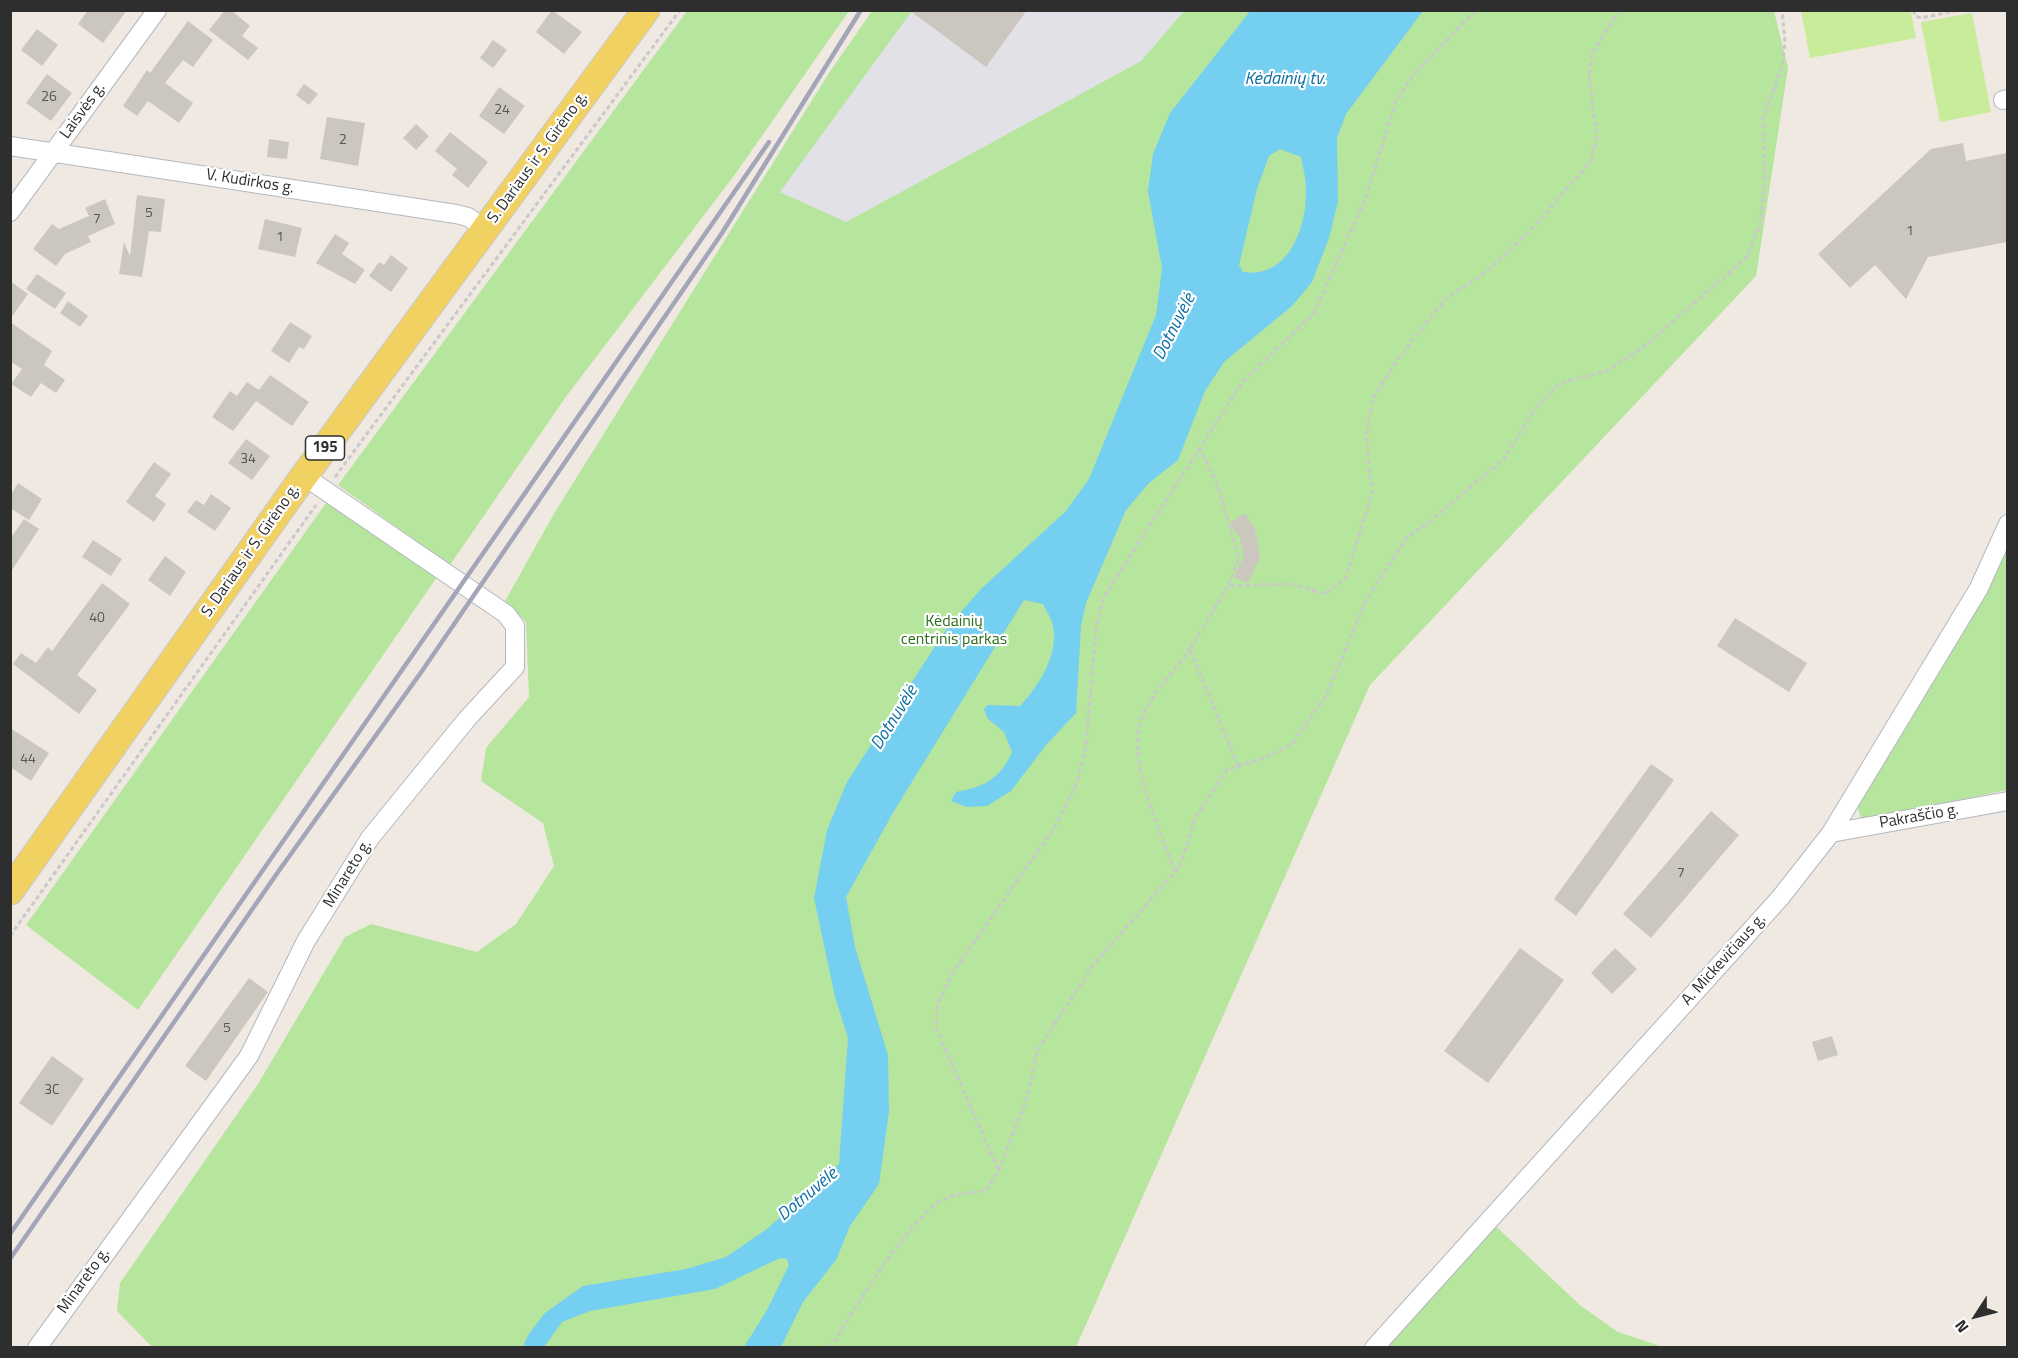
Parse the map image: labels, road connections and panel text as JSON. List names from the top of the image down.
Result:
{
  "streets": {
    "main road": ["S. Dariaus ir S. Girėno g.", "195"],
    "street": [
      "Laisvės g.",
      "V. Kudirkos g.",
      "Pakraščio g.",
      "Minareto g.",
      "A. Mickevičiaus g."
    ]
  },
  "crossings": [
    ["Laisvės g.", "V. Kudirkos g."],
    ["S. Dariaus ir S. Girėno g.", "V. Kudirkos g."],
    ["S. Dariaus ir S. Girėno g.", "Minareto g."],
    ["Pakraščio g.", "A. Mickevičiaus g."]
  ],
  "water": ["Kėdainių tv.", "Dotnuvėlė"],
  "parks": ["Kėdainių centrinis parkas"],
  "house_numbers": [
    "26",
    "24",
    "2",
    "5",
    "7",
    "1",
    "1",
    "34",
    "40",
    "44",
    "7",
    "5",
    "3C"
  ],
  "north": "bottom left"
}
